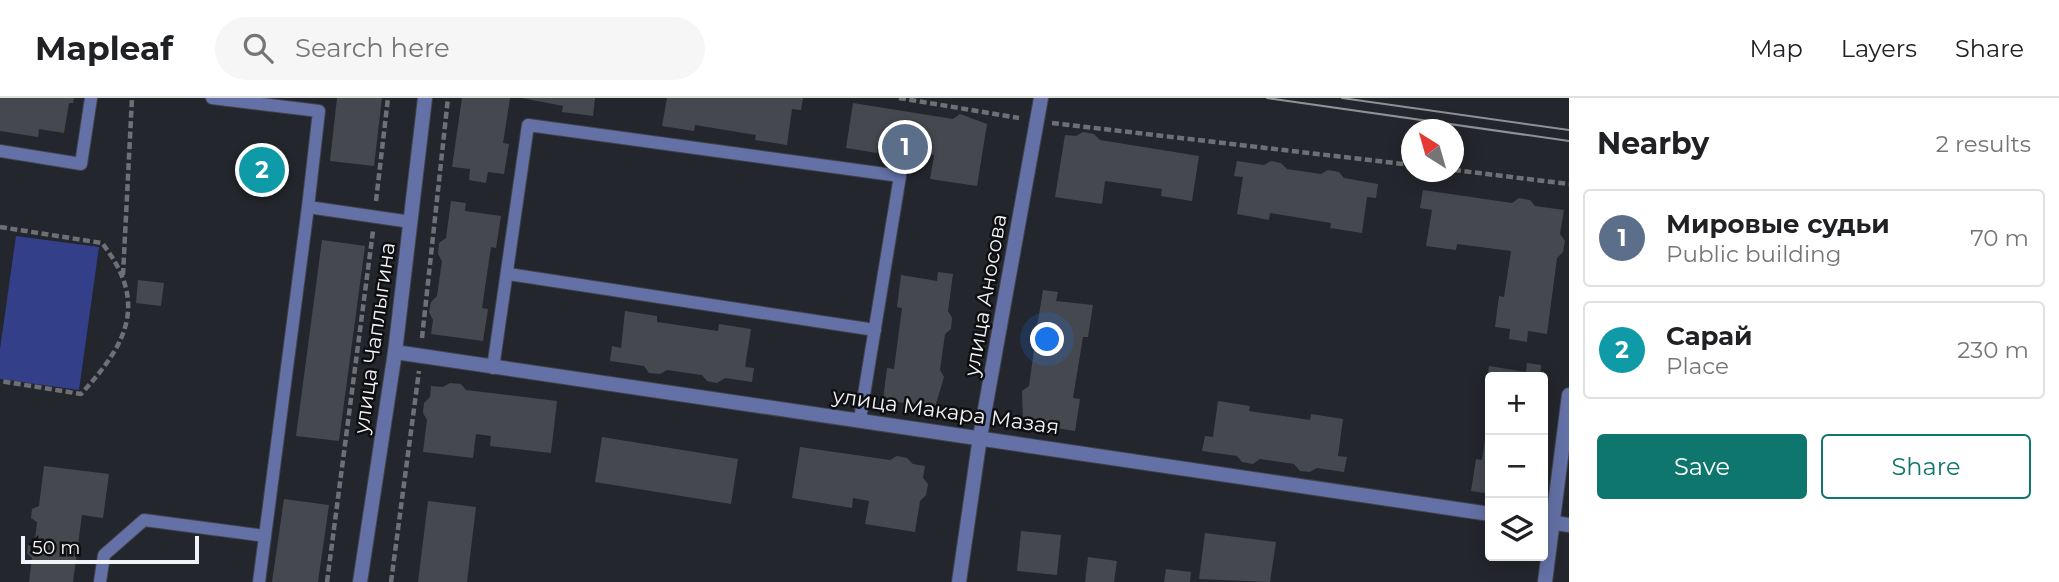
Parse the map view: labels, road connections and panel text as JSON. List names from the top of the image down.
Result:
{
  "streets": {
    "street": ["улица Аносова", "улица Чаплыгина", "улица Макара Мазая"]
  },
  "crossings": [
    ["улица Аносова", "улица Макара Мазая"],
    ["улица Чаплыгина", "улица Макара Мазая"]
  ],
  "scale_bar": "50 m",
  "north": "top left",
  "page": {
    "header": "Mapleaf",
    "search": "Search here",
    "nav": ["Map", "Layers", "Share"],
    "heading": ["Nearby", "2 results"],
    "pins": ["1", "2"],
    "list": [
      {
        "mark": "1",
        "name": "Мировые судьи",
        "note": "Public building",
        "value": "70 m"
      },
      {
        "mark": "2",
        "name": "Сарай",
        "note": "Place",
        "value": "230 m"
      }
    ],
    "map_buttons": ["+", "−"],
    "buttons": ["Save", "Share"],
    "scale": "50 m"
  }
}
